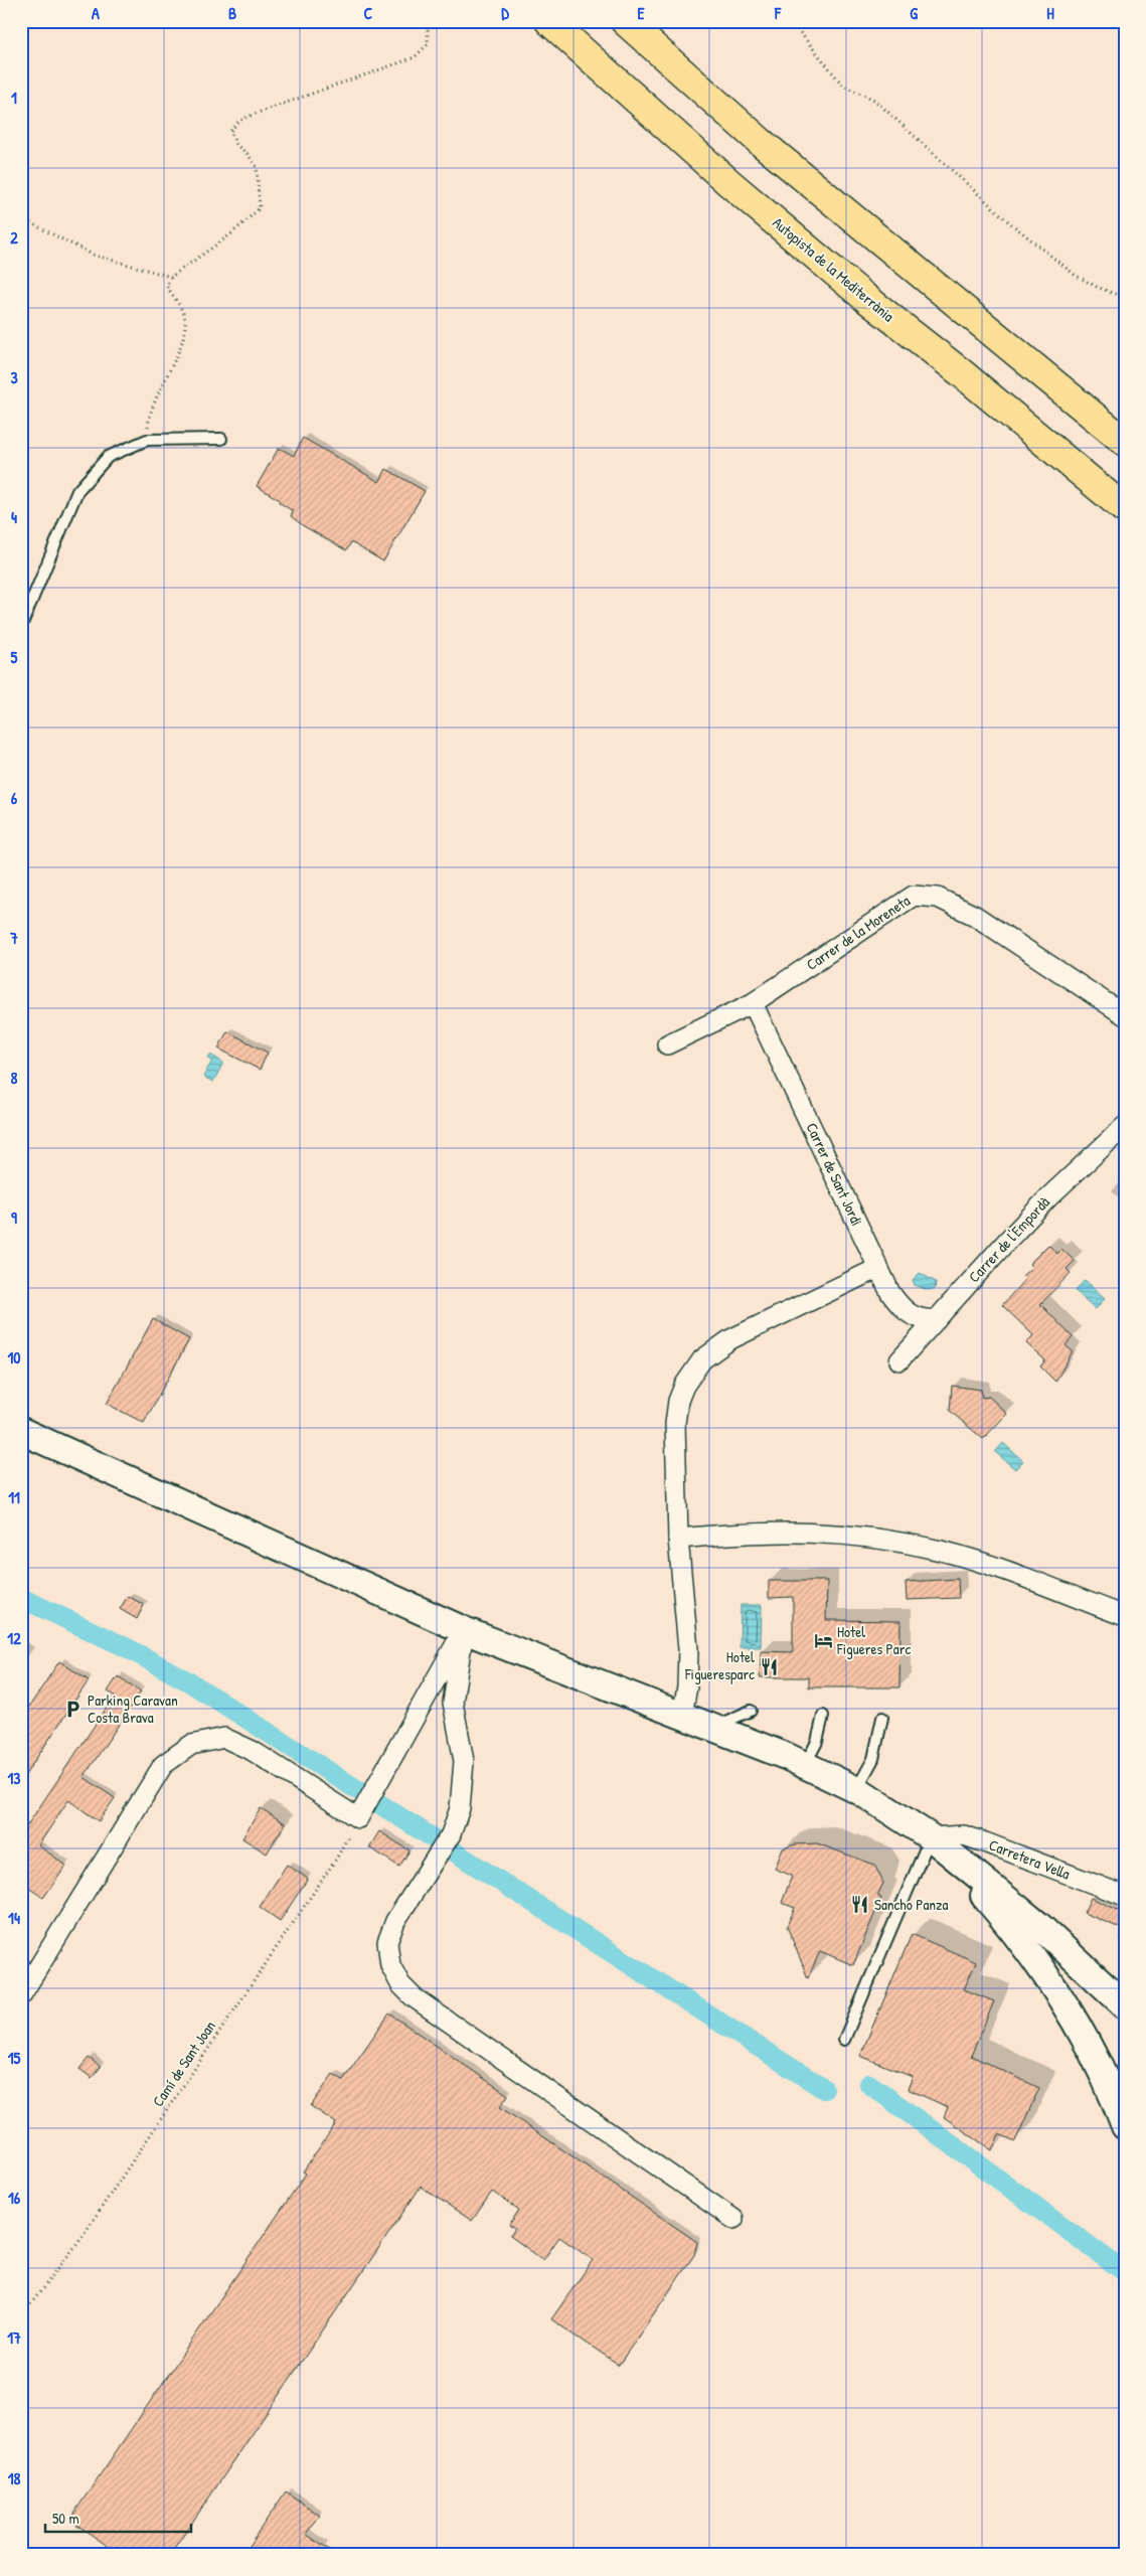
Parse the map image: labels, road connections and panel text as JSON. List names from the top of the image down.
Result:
{
  "streets": {
    "highway": ["Autopista de la Mediterrània"],
    "street": [
      "Carrer de la Moreneta",
      "Carrer de Sant Jordi",
      "Carrer de l'Empordà",
      "Carretera Vella"
    ],
    "path": ["Camí de Sant Joan"]
  },
  "crossings": [
    ["Carrer de la Moreneta", "Carrer de Sant Jordi"],
    ["Carrer de Sant Jordi", "Carrer de l'Empordà"]
  ],
  "places": {
    "hotel": ["Hotel Figueres Parc"],
    "restaurant": ["Hotel Figueresparc", "Sancho Panza"],
    "parking": ["Parking Caravan Costa Brava"]
  },
  "scale_bar": "50 m",
  "grid": {
    "columns": [
      "A",
      "B",
      "C",
      "D",
      "E",
      "F",
      "G",
      "H"
    ],
    "rows": [
      "1",
      "2",
      "3",
      "4",
      "5",
      "6",
      "7",
      "8",
      "9",
      "10",
      "11",
      "12",
      "13",
      "14",
      "15",
      "16",
      "17",
      "18"
    ]
  }
}
